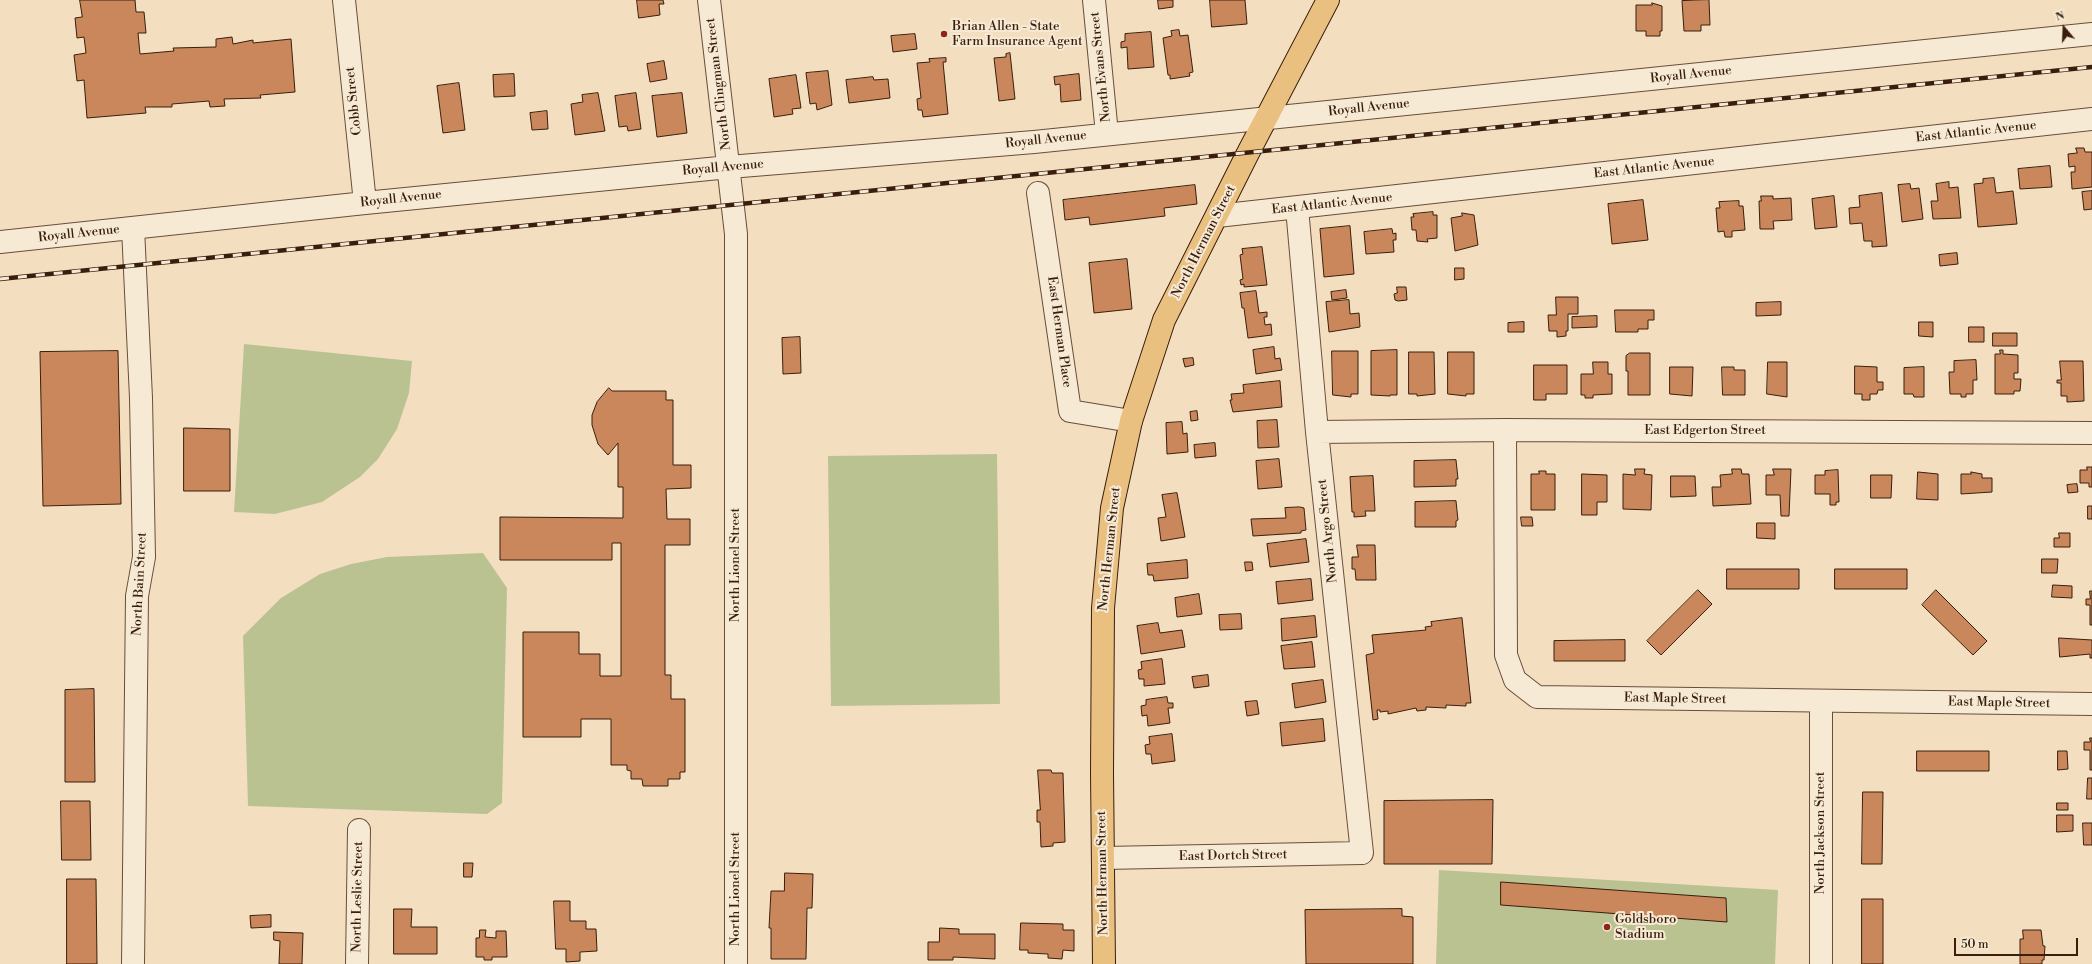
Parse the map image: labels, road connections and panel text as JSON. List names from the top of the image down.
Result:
{
  "streets": {
    "main road": ["North Herman Street"],
    "street": [
      "North Evans Street",
      "Royall Avenue",
      "North Clingman Street",
      "Cobb Street",
      "East Atlantic Avenue",
      "East Herman Place",
      "East Edgerton Street",
      "North Argo Street",
      "North Lionel Street",
      "North Bain Street",
      "East Maple Street",
      "North Jackson Street",
      "East Dortch Street",
      "North Leslie Street"
    ]
  },
  "crossings": [
    ["North Evans Street", "Royall Avenue"],
    ["Royall Avenue", "North Clingman Street"],
    ["Royall Avenue", "Cobb Street"],
    ["Royall Avenue", "North Herman Street"],
    ["Royall Avenue", "North Lionel Street"],
    ["Royall Avenue", "North Bain Street"],
    ["North Clingman Street", "North Lionel Street"],
    ["East Atlantic Avenue", "North Herman Street"],
    ["East Atlantic Avenue", "North Argo Street"],
    ["North Herman Street", "East Herman Place"],
    ["North Herman Street", "East Dortch Street"],
    ["East Edgerton Street", "North Argo Street"],
    ["East Edgerton Street", "East Maple Street"],
    ["North Argo Street", "East Dortch Street"],
    ["East Maple Street", "North Jackson Street"]
  ],
  "places": ["Brian Allen - State Farm Insurance Agent", "Goldsboro Stadium"],
  "scale_bar": "50 m",
  "north": "top"
}
